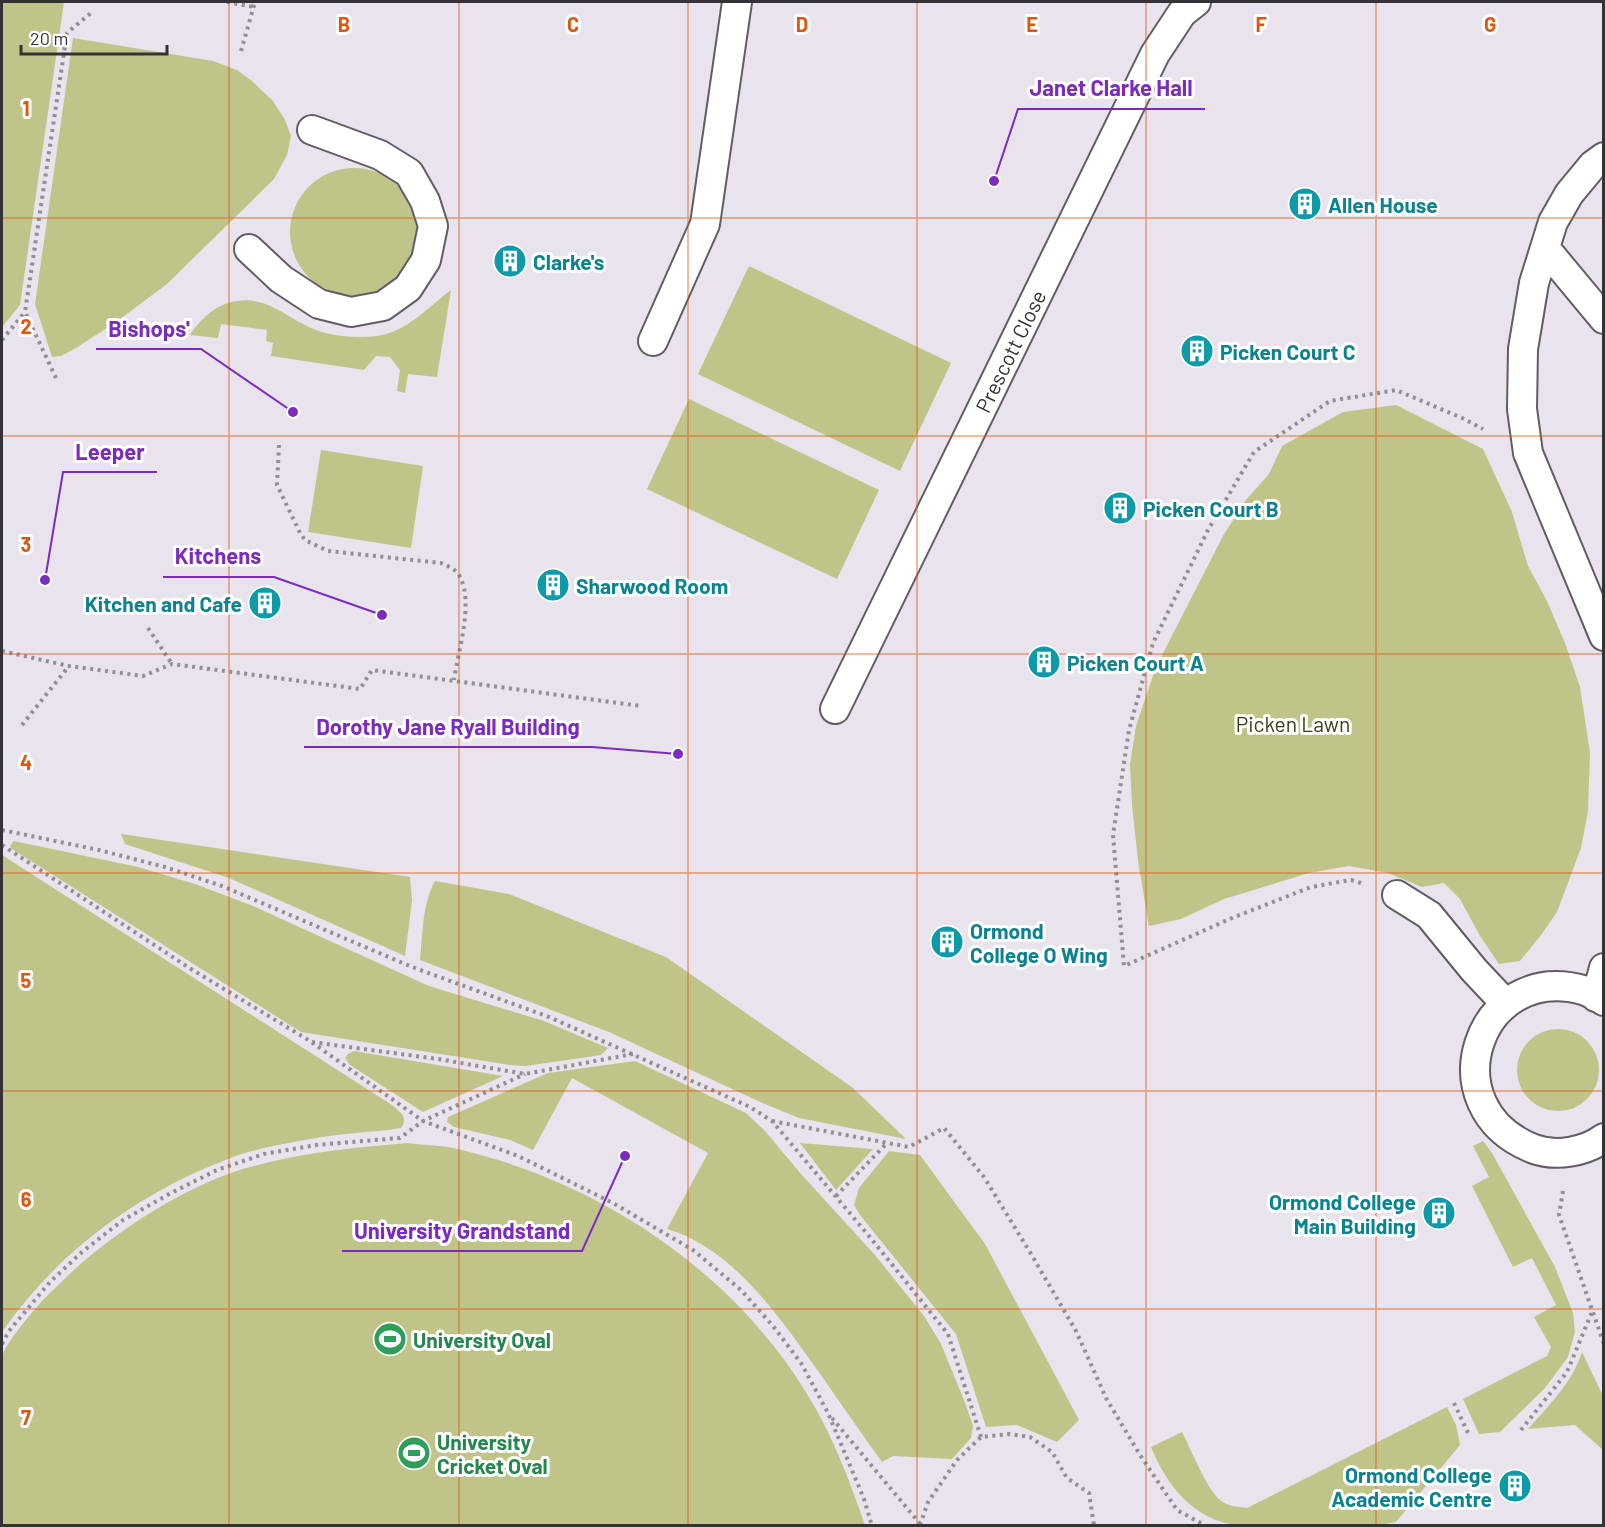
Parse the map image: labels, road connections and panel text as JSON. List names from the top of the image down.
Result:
{
  "streets": {
    "lane": ["Prescott Close"]
  },
  "parks": ["Picken Lawn"],
  "places": {
    "other": [
      "Janet Clarke Hall",
      "Bishops'",
      "Leeper",
      "Kitchens",
      "Dorothy Jane Ryall Building",
      "University Grandstand"
    ],
    "building": [
      "Allen House",
      "Clarke's",
      "Picken Court C",
      "Picken Court B",
      "Sharwood Room",
      "Kitchen and Cafe",
      "Picken Court A",
      "Ormond College O Wing",
      "Ormond College Main Building",
      "Ormond College Academic Centre"
    ],
    "sports": ["University Oval", "University Cricket Oval"]
  },
  "scale_bar": "20 m",
  "grid": {
    "columns": [
      "B",
      "C",
      "D",
      "E",
      "F",
      "G"
    ],
    "rows": [
      "1",
      "2",
      "3",
      "4",
      "5",
      "6",
      "7"
    ]
  }
}
